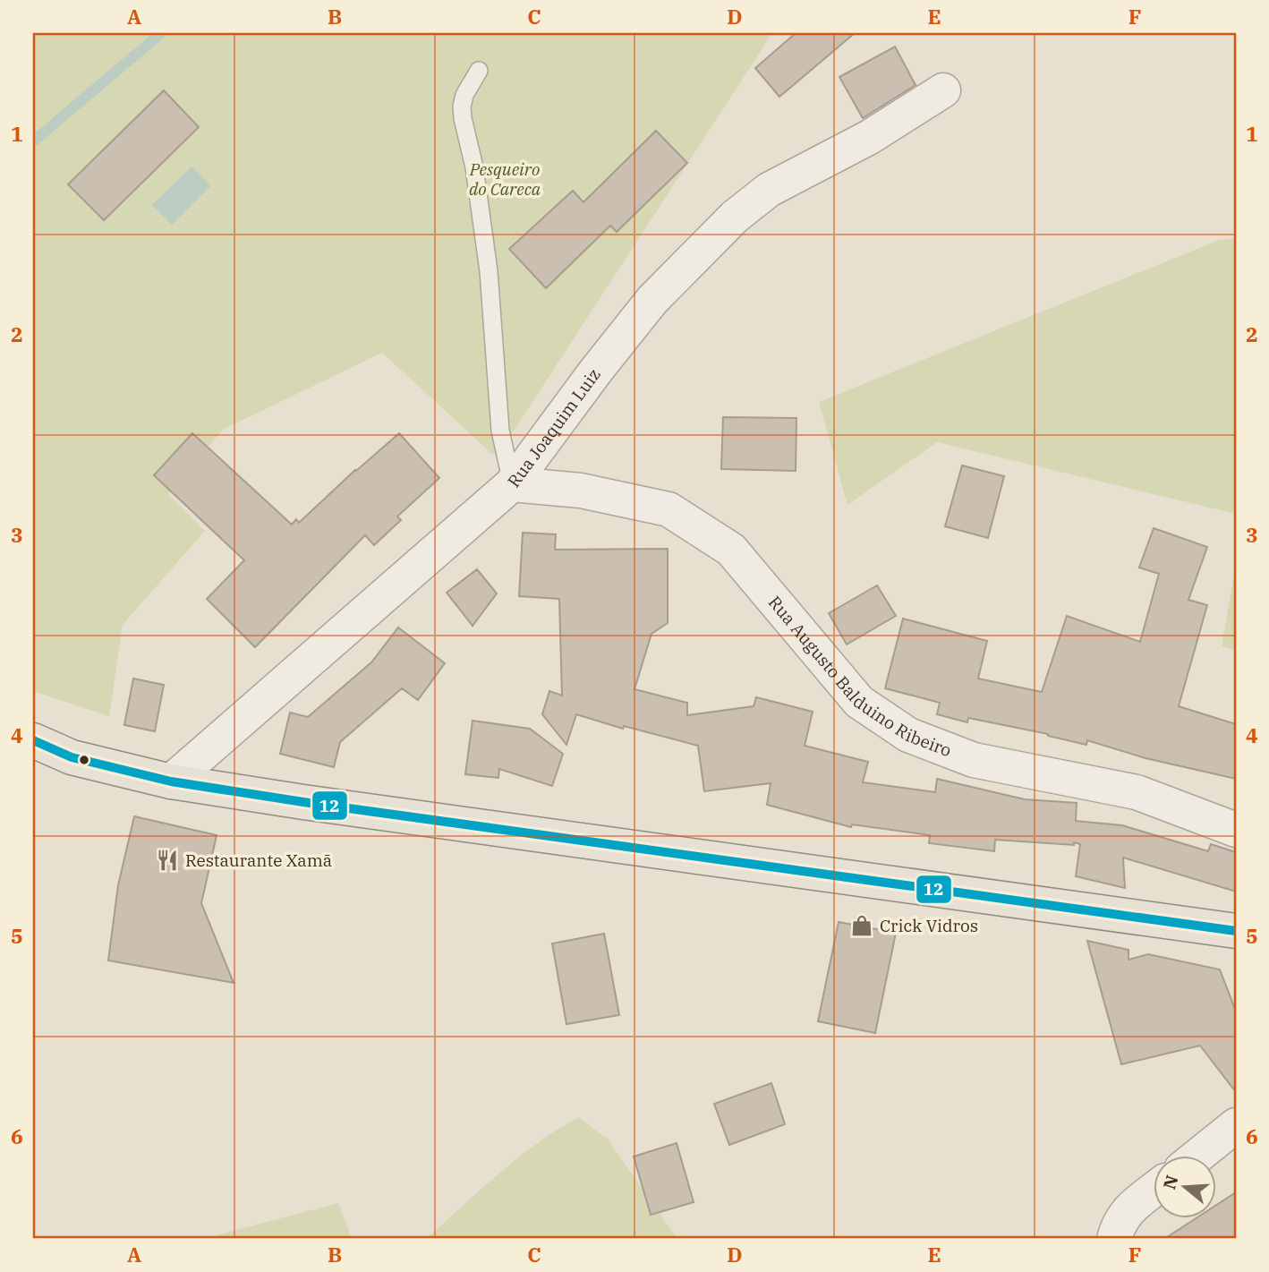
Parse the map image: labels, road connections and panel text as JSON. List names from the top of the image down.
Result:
{
  "streets": {
    "street": ["Rua Joaquim Luiz", "Rua Augusto Balduino Ribeiro"]
  },
  "crossings": [
    ["Rua Joaquim Luiz", "Rua Augusto Balduino Ribeiro"]
  ],
  "parks": ["Pesqueiro do Careca"],
  "places": {
    "restaurant": ["Restaurante Xamã"],
    "shop": ["Crick Vidros"]
  },
  "lines": ["transit line 12"],
  "north": "left",
  "grid": {
    "columns": [
      "A",
      "B",
      "C",
      "D",
      "E",
      "F"
    ],
    "rows": [
      "1",
      "2",
      "3",
      "4",
      "5",
      "6"
    ]
  }
}
